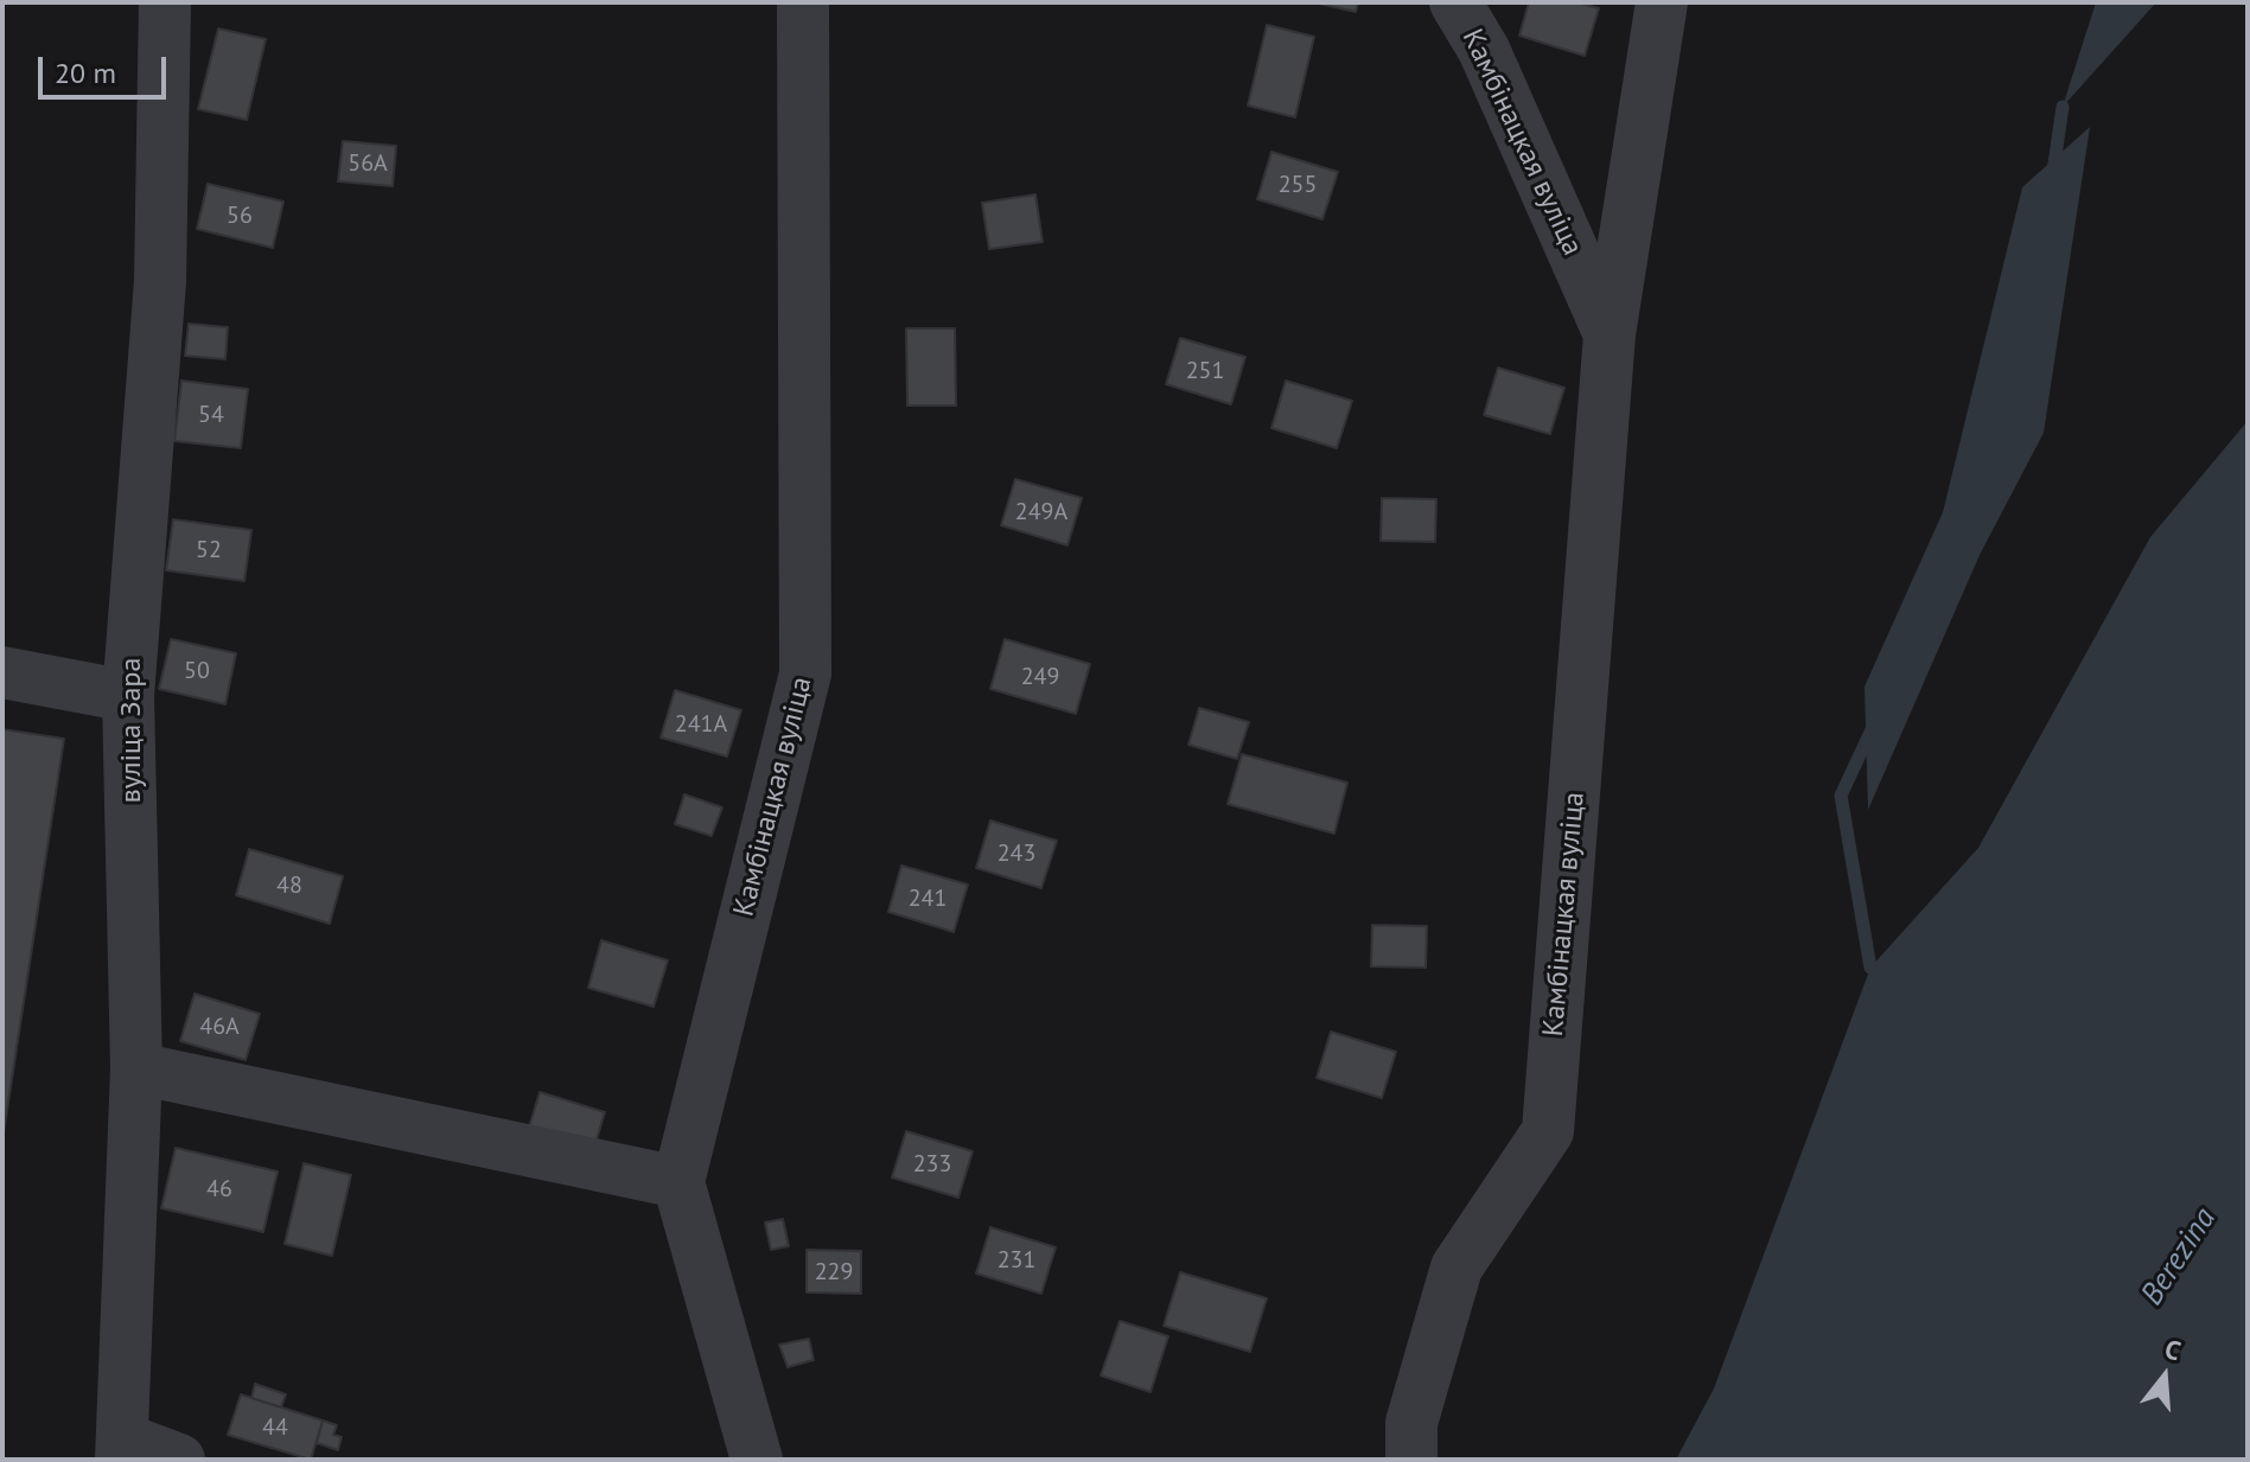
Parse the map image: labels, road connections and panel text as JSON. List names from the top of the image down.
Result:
{
  "streets": {
    "street": ["Камбінацкая вуліца", "вуліца Зара"]
  },
  "water": ["Berezina"],
  "house_numbers": [
    "56А",
    "255",
    "56",
    "251",
    "54",
    "249А",
    "52",
    "50",
    "249",
    "241А",
    "243",
    "48",
    "241",
    "46А",
    "233",
    "46",
    "231",
    "229",
    "44"
  ],
  "scale_bar": "20 m",
  "north": "top"
}
